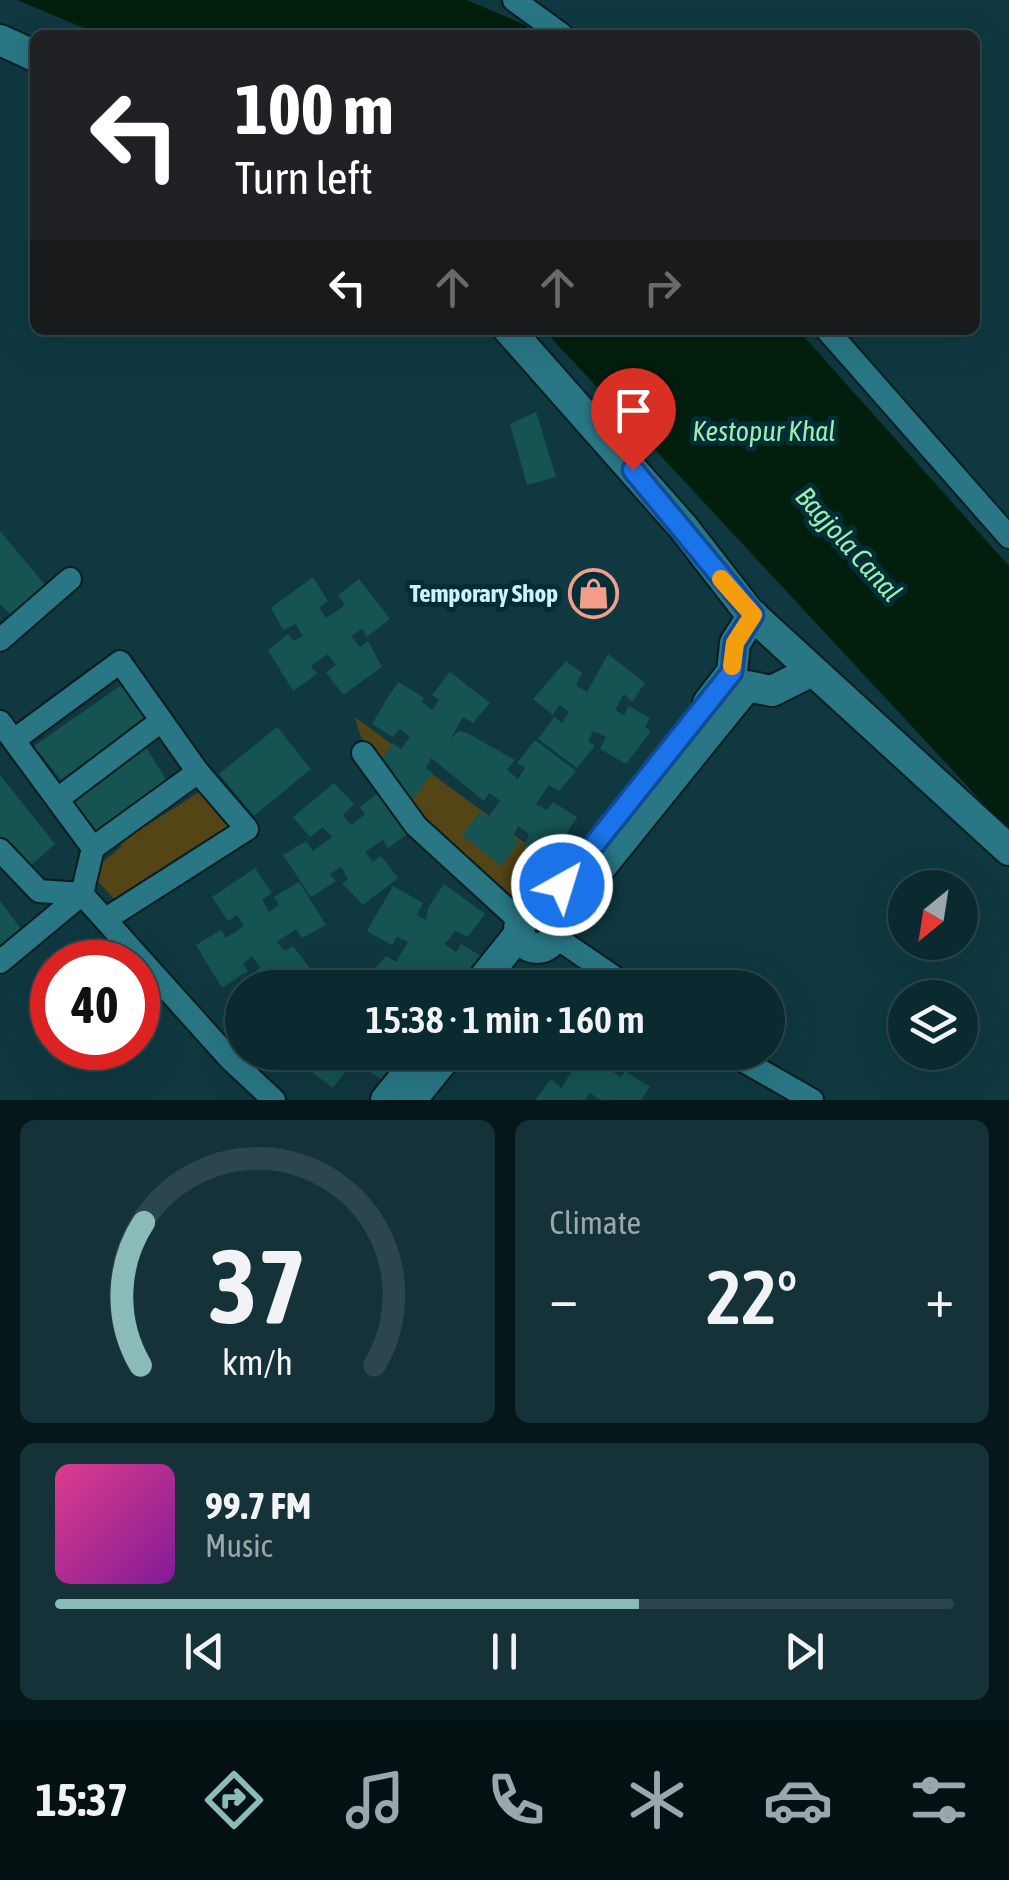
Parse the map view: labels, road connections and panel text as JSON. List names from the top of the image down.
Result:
{
  "water": ["Kestopur Khal", "Bagjola Canal"],
  "places": {
    "shop": ["Temporary Shop"]
  },
  "north": "bottom left",
  "page": {
    "turn": ["100 m", "Turn left"],
    "limit": "40",
    "trip": "15:38 · 1 min · 160 m",
    "tile": "Climate",
    "heat": ["−", "22°", "+"],
    "song": ["99.7 FM", "Music"],
    "tabs": "15:37",
    "gauge": ["37", "km/h"]
  }
}
